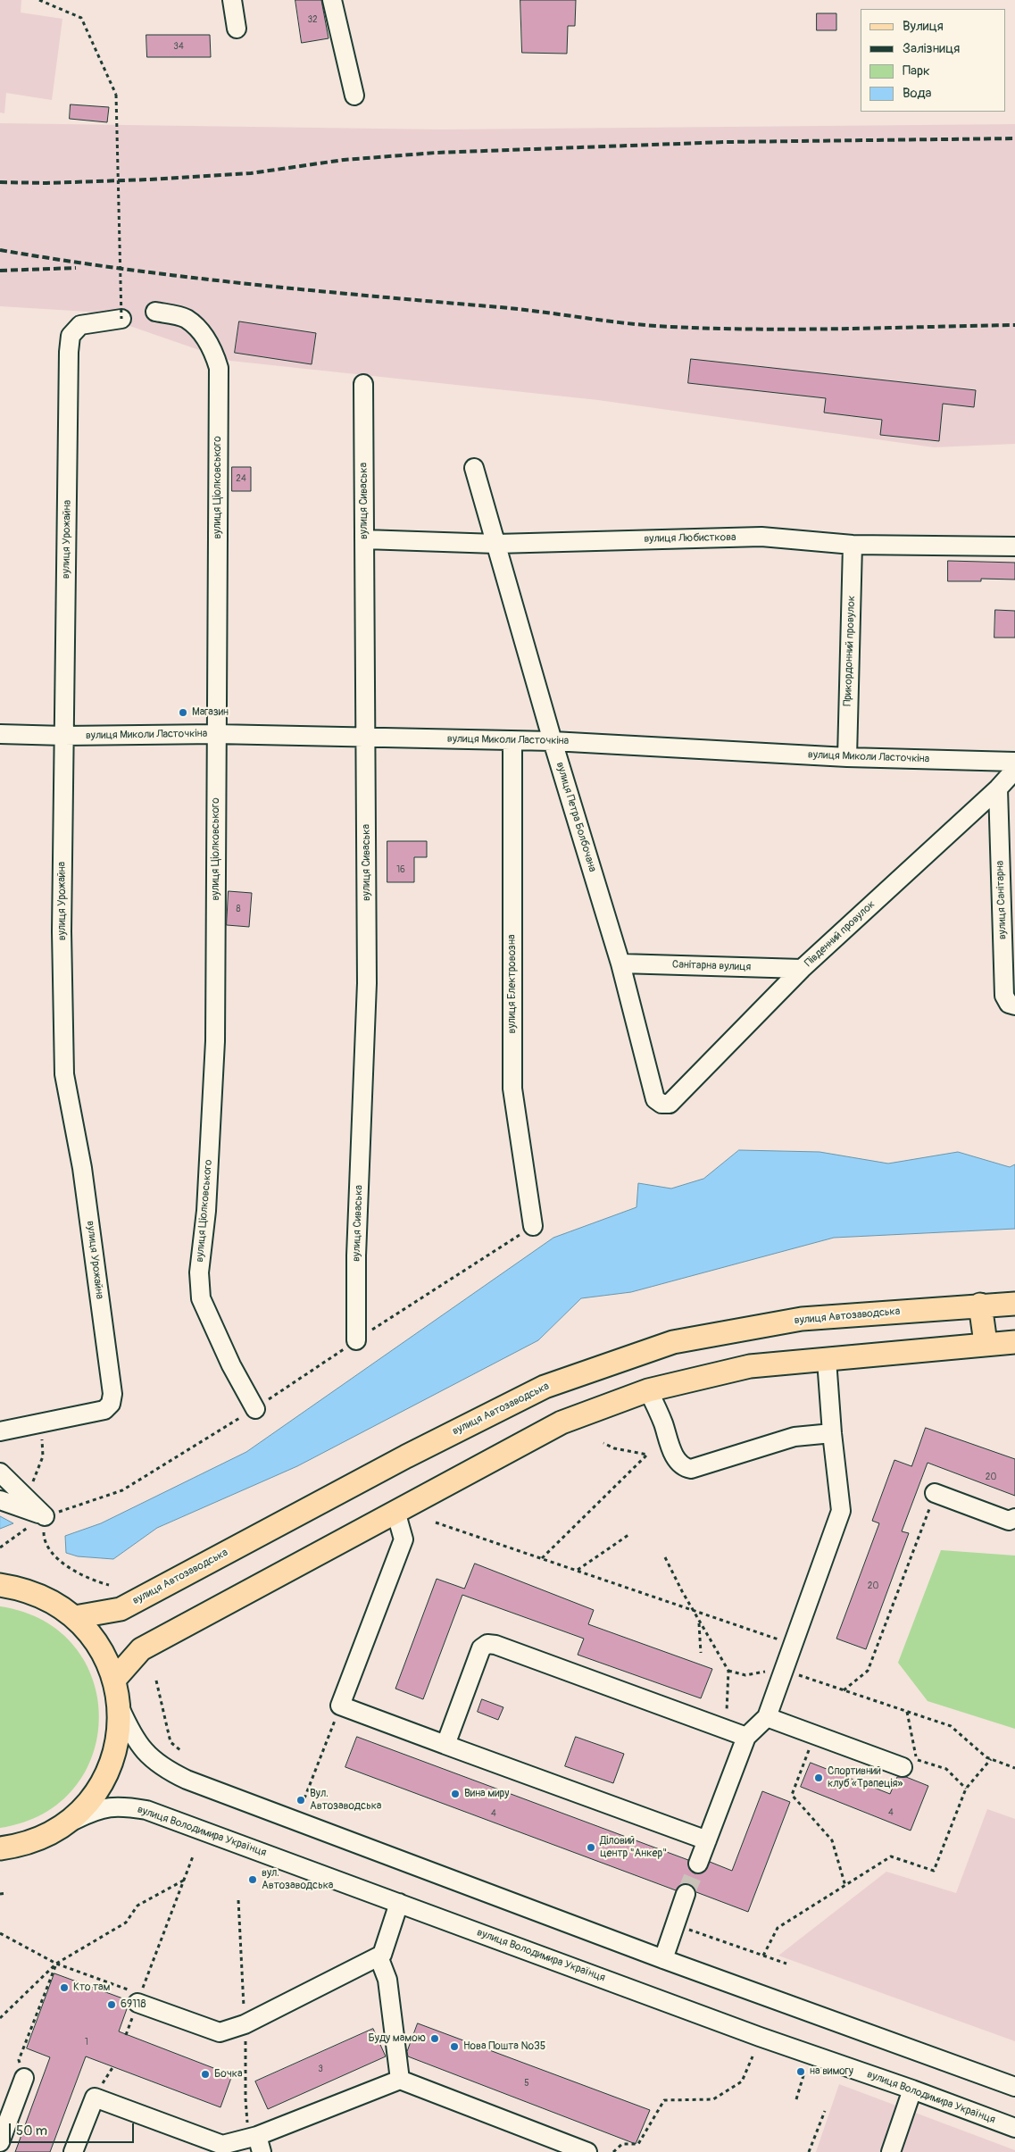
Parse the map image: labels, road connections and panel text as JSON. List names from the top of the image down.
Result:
{
  "streets": {
    "main road": ["вулиця Автозаводська", "вулиця Володимира Українця"],
    "street": [
      "вулиця Ціолковського",
      "вулиця Сиваська",
      "вулиця Любисткова",
      "вулиця Урожайна",
      "Прикордонний провулок",
      "вулиця Миколи Ласточкіна",
      "вулиця Петра Болбочана",
      "вулиця Санітарна",
      "Південний провулок",
      "Санітарна вулиця",
      "вулиця Електровозна"
    ]
  },
  "crossings": [
    ["вулиця Ціолковського", "вулиця Миколи Ласточкіна"],
    ["вулиця Сиваська", "вулиця Любисткова"],
    ["вулиця Сиваська", "вулиця Миколи Ласточкіна"],
    ["вулиця Любисткова", "Прикордонний провулок"],
    ["вулиця Любисткова", "вулиця Петра Болбочана"],
    ["вулиця Урожайна", "вулиця Миколи Ласточкіна"],
    ["Прикордонний провулок", "вулиця Миколи Ласточкіна"],
    ["вулиця Миколи Ласточкіна", "вулиця Петра Болбочана"],
    ["вулиця Миколи Ласточкіна", "вулиця Електровозна"],
    ["вулиця Петра Болбочана", "Південний провулок"],
    ["вулиця Петра Болбочана", "Санітарна вулиця"],
    ["вулиця Санітарна", "Південний провулок"],
    ["Південний провулок", "Санітарна вулиця"],
    ["вулиця Автозаводська", "вулиця Володимира Українця"]
  ],
  "places": [
    "Магазин",
    "Спортивний клуб «Трапеція»",
    "Вина миру",
    "Вул. Автозаводська",
    "Діловий центр \"Анкер\"",
    "вул. Автозаводська",
    "Кто там",
    "69118",
    "Буду мамою",
    "Нова Пошта №35",
    "на вимогу",
    "Бочка"
  ],
  "house_numbers": [
    "32",
    "34",
    "24",
    "16",
    "8",
    "20",
    "20",
    "4",
    "4",
    "1",
    "3",
    "5"
  ],
  "legend": [
    "Вулиця",
    "Залізниця",
    "Парк",
    "Вода"
  ],
  "scale_bar": "50 m"
}
